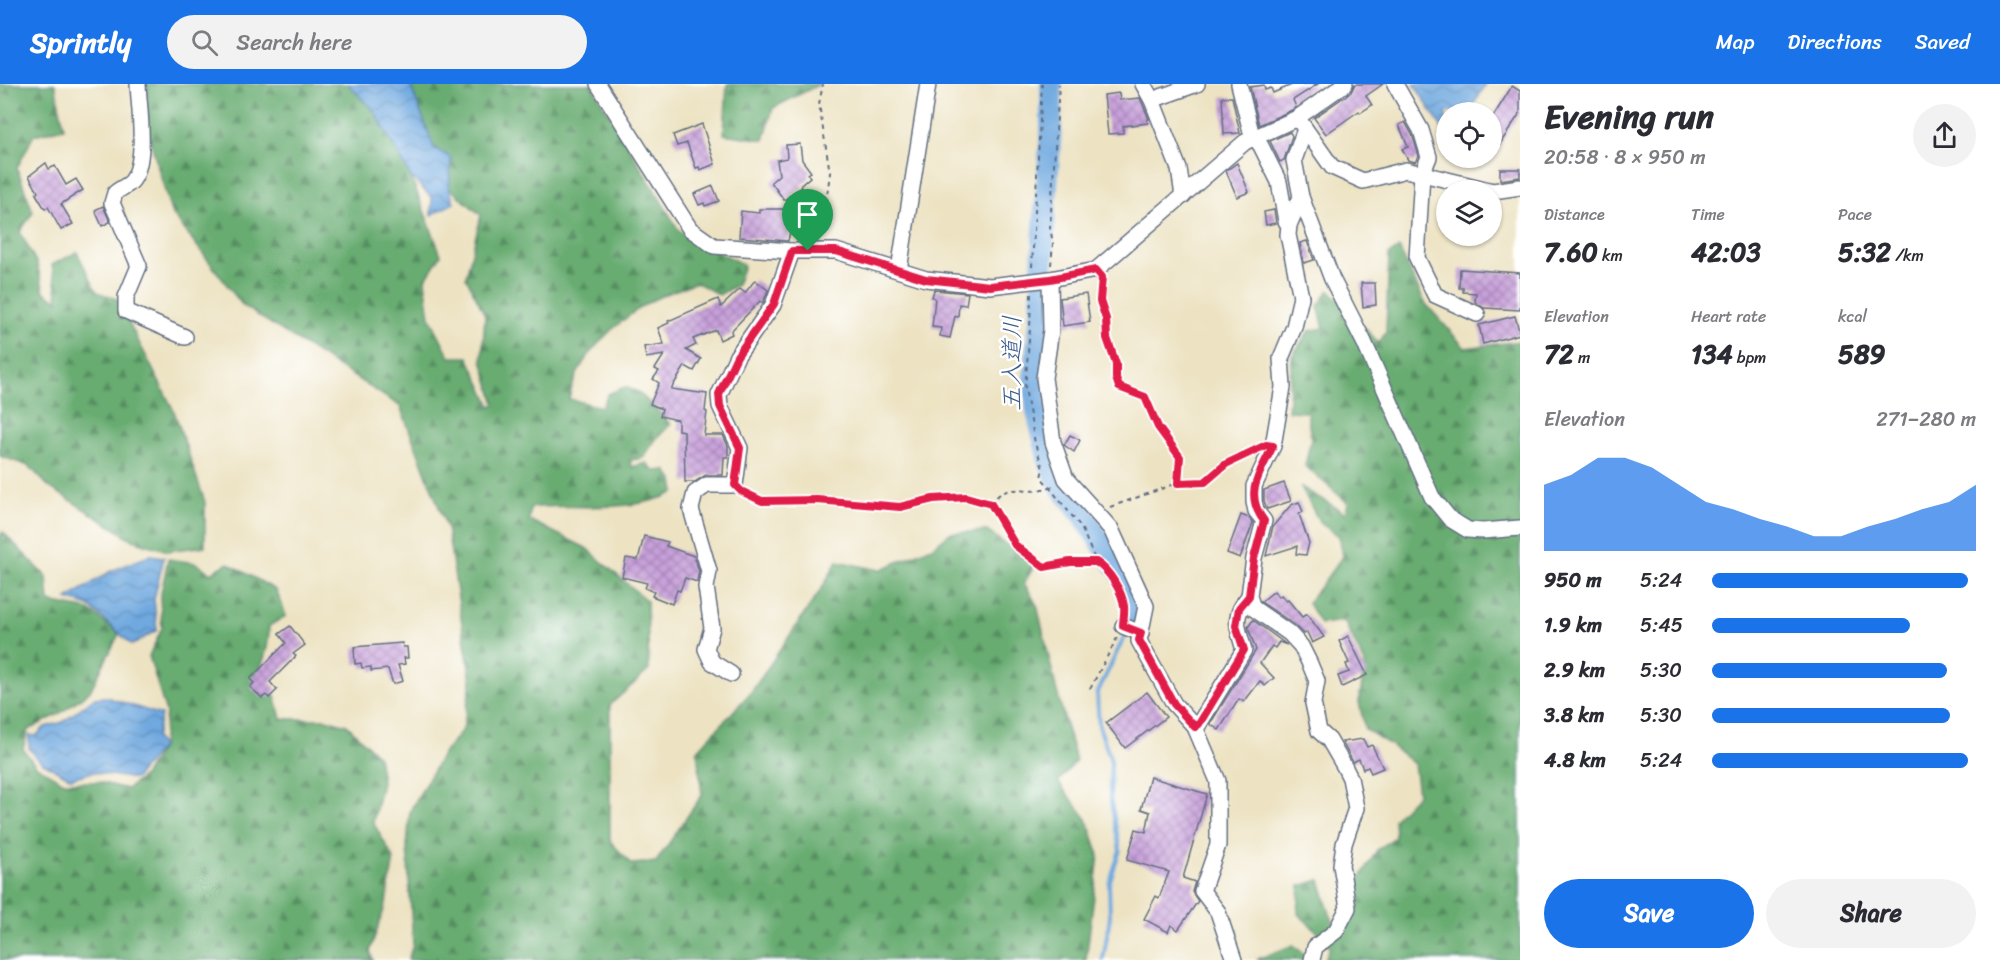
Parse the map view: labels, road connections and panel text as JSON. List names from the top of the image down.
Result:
{
  "water": ["五入道川"],
  "page": {
    "header": "Sprintly",
    "search": "Search here",
    "nav": ["Map", "Directions", "Saved"],
    "heading": ["Evening run", "20:58 · 8 × 950 m"],
    "stats": [
      ["Distance", "7.60 km"],
      ["Time", "42:03"],
      ["Pace", "5:32 /km"],
      ["Elevation", "72 m"],
      ["Heart rate", "134 bpm"],
      ["kcal", "589"]
    ],
    "chart": ["Elevation", "271–280 m"],
    "list": [
      {
        "name": "950 m",
        "note": "5:24"
      },
      {
        "name": "1.9 km",
        "note": "5:45"
      },
      {
        "name": "2.9 km",
        "note": "5:30"
      },
      {
        "name": "3.8 km",
        "note": "5:30"
      },
      {
        "name": "4.8 km",
        "note": "5:24"
      }
    ],
    "buttons": ["Save", "Share"]
  }
}
